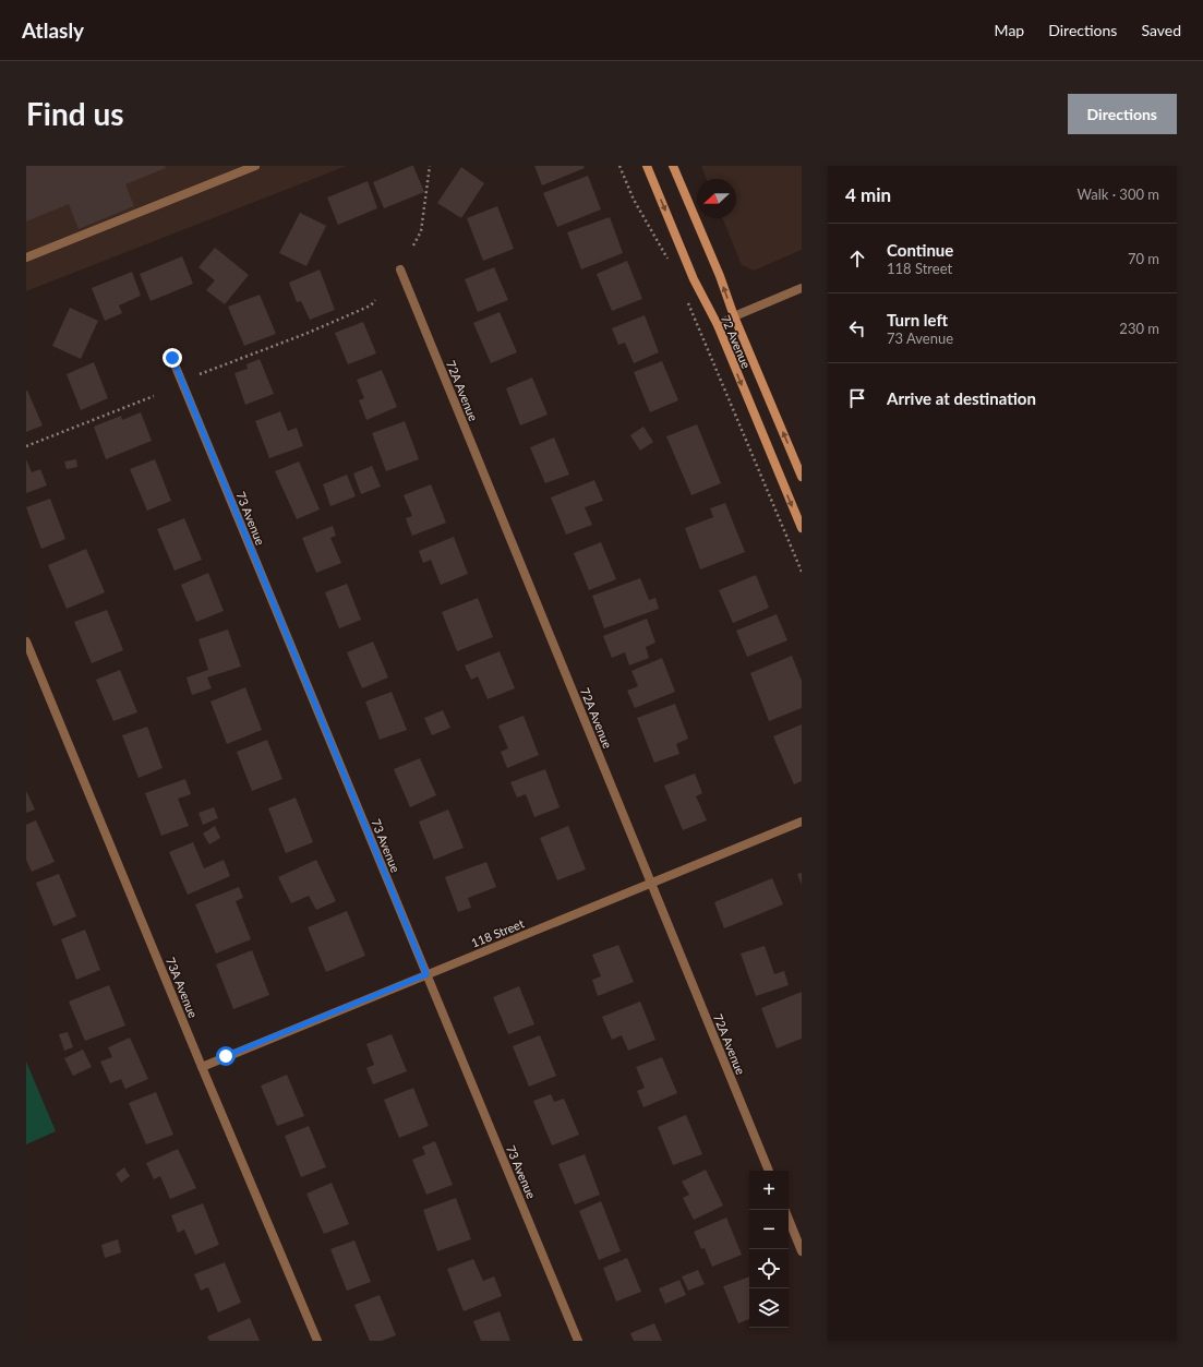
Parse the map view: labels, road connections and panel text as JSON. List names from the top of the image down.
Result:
{
  "streets": {
    "main road": ["72 Avenue"],
    "street": [
      "72A Avenue",
      "73 Avenue",
      "118 Street",
      "73A Avenue"
    ]
  },
  "crossings": [
    ["72A Avenue", "118 Street"],
    ["73 Avenue", "118 Street"],
    ["118 Street", "73A Avenue"]
  ],
  "north": "left",
  "page": {
    "header": "Atlasly",
    "nav": ["Map", "Directions", "Saved"],
    "buttons": "Directions",
    "title": "Find us",
    "heading": ["4 min", "Walk · 300 m"],
    "list": [
      ["Continue", "118 Street", "70 m"],
      ["Turn left", "73 Avenue", "230 m"],
      "Arrive at destination"
    ],
    "map_buttons": ["+", "−"]
  }
}
